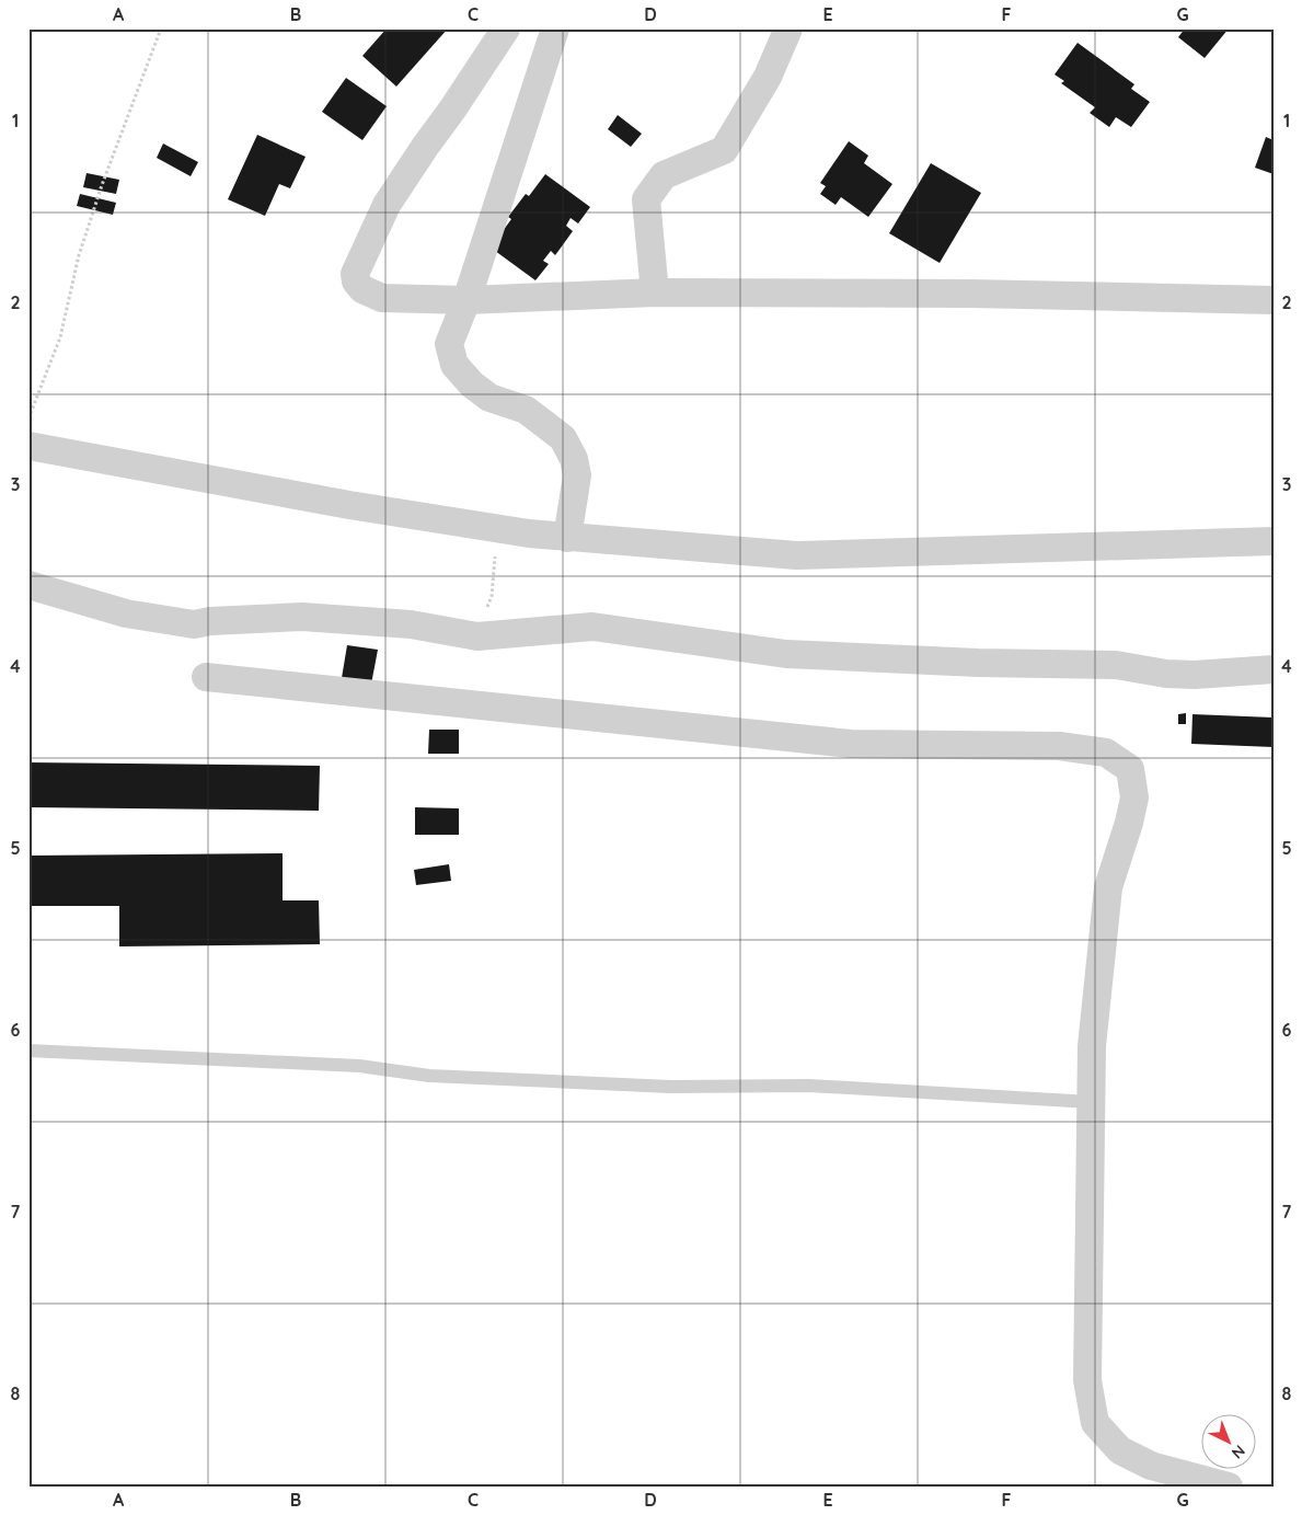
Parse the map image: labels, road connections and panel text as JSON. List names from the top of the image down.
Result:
{
  "north": "bottom right",
  "grid": {
    "columns": [
      "A",
      "B",
      "C",
      "D",
      "E",
      "F",
      "G"
    ],
    "rows": [
      "1",
      "2",
      "3",
      "4",
      "5",
      "6",
      "7",
      "8"
    ]
  }
}
